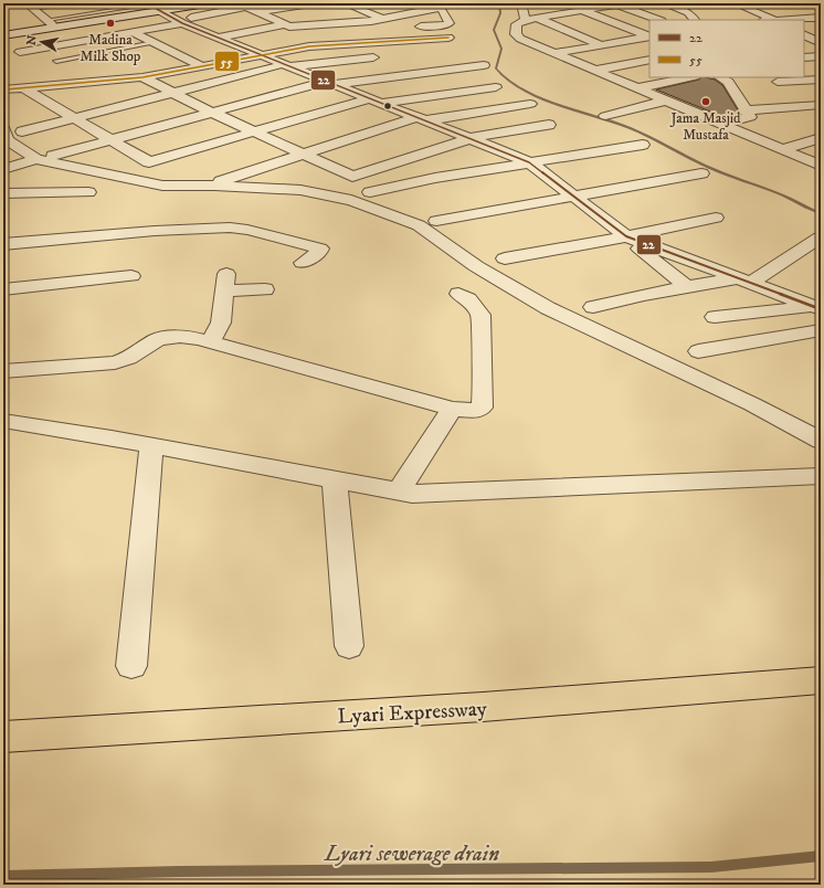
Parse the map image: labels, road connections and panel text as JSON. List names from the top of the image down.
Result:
{
  "streets": {
    "highway": ["Lyari Expressway"]
  },
  "water": ["Lyari sewerage drain"],
  "places": ["Madina Milk Shop", "Jama Masjid Mustafa"],
  "lines": ["transit line 22", "transit line 55"],
  "legend": ["22", "55"],
  "north": "left"
}
